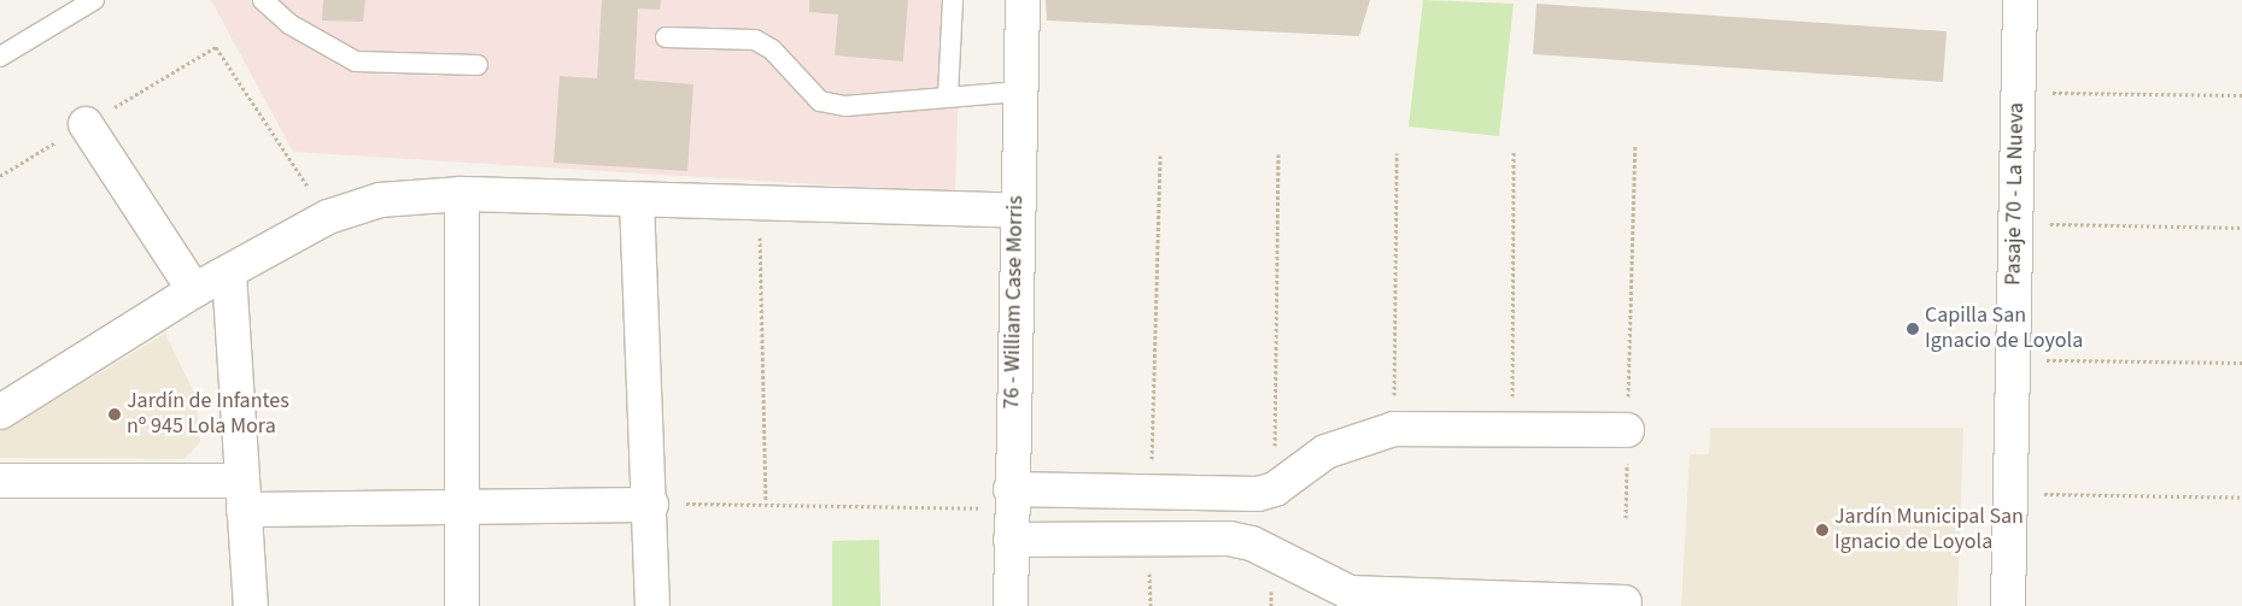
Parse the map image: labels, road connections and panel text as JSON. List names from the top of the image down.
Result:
{
  "streets": {
    "street": ["Pasaje 70 - La Nueva", "76 - William Case Morris"]
  },
  "places": ["Capilla San Ignacio de Loyola", "Jardín de Infantes nº 945 Lola Mora", "Jardín Municipal San Ignacio de Loyola"]
}
